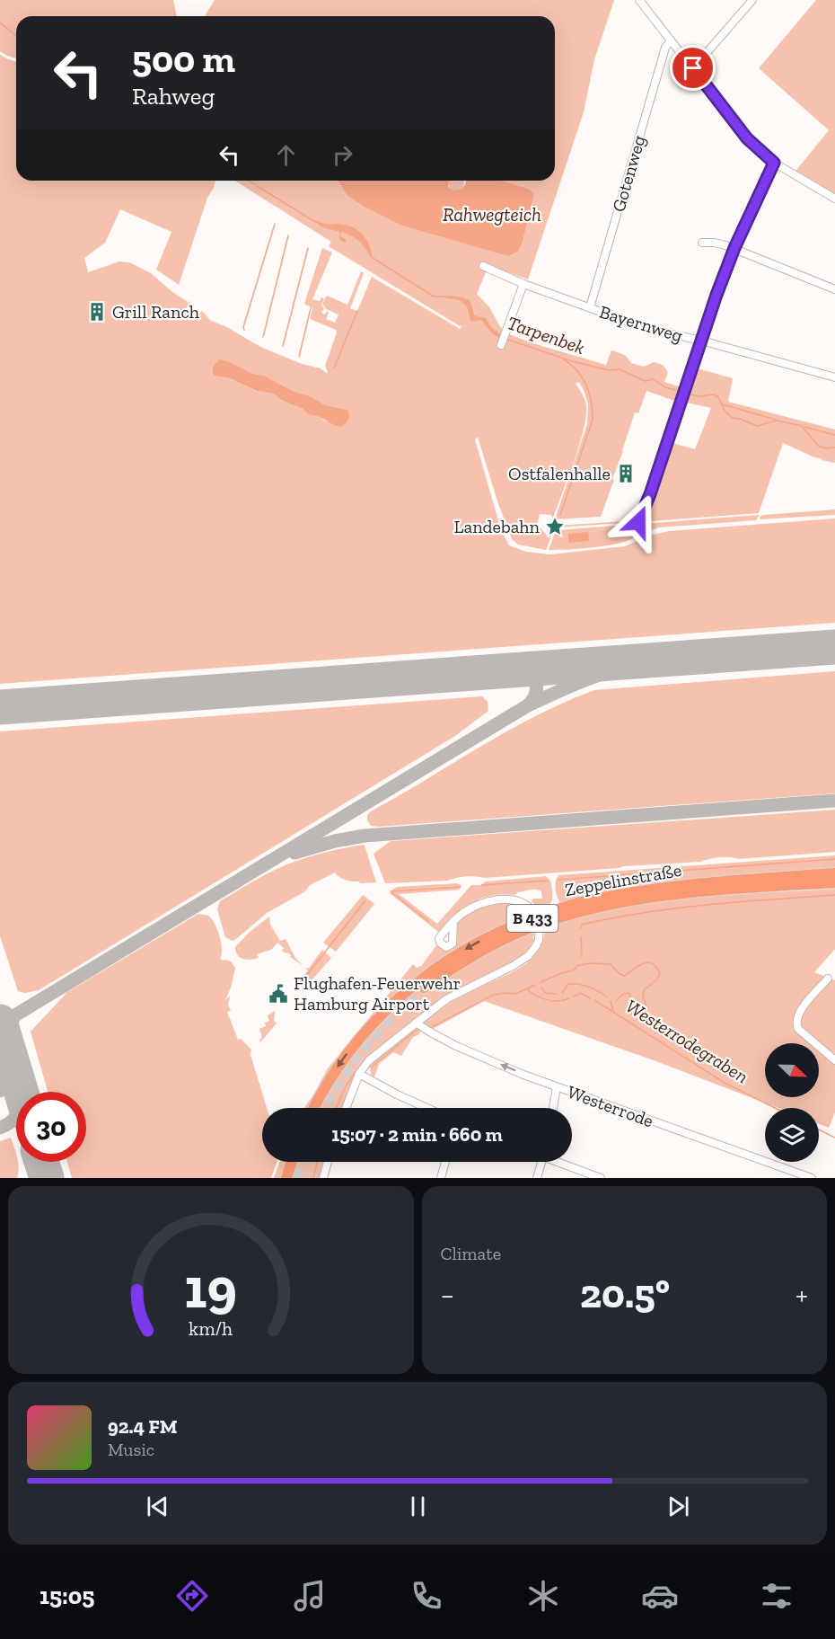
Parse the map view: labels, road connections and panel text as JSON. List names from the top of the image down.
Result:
{
  "streets": {
    "highway": ["Zeppelinstraße", "B 433"],
    "street": ["Gotenweg", "Bayernweg", "Westerrode"]
  },
  "crossings": [
    ["Gotenweg", "Bayernweg"]
  ],
  "one_way": ["Westerrode"],
  "water": ["Rahwegteich", "Tarpenbek", "Westerrodegraben"],
  "places": {
    "building": ["Grill Ranch", "Ostfalenhalle"],
    "place": ["Landebahn"],
    "public building": ["Flughafen-Feuerwehr Hamburg Airport"]
  },
  "north": "bottom right",
  "page": {
    "turn": ["500 m", "Rahweg"],
    "limit": "30",
    "trip": "15:07 · 2 min · 660 m",
    "tile": "Climate",
    "heat": ["−", "20.5°", "+"],
    "song": ["92.4 FM", "Music"],
    "tabs": "15:05",
    "gauge": ["19", "km/h"]
  }
}
